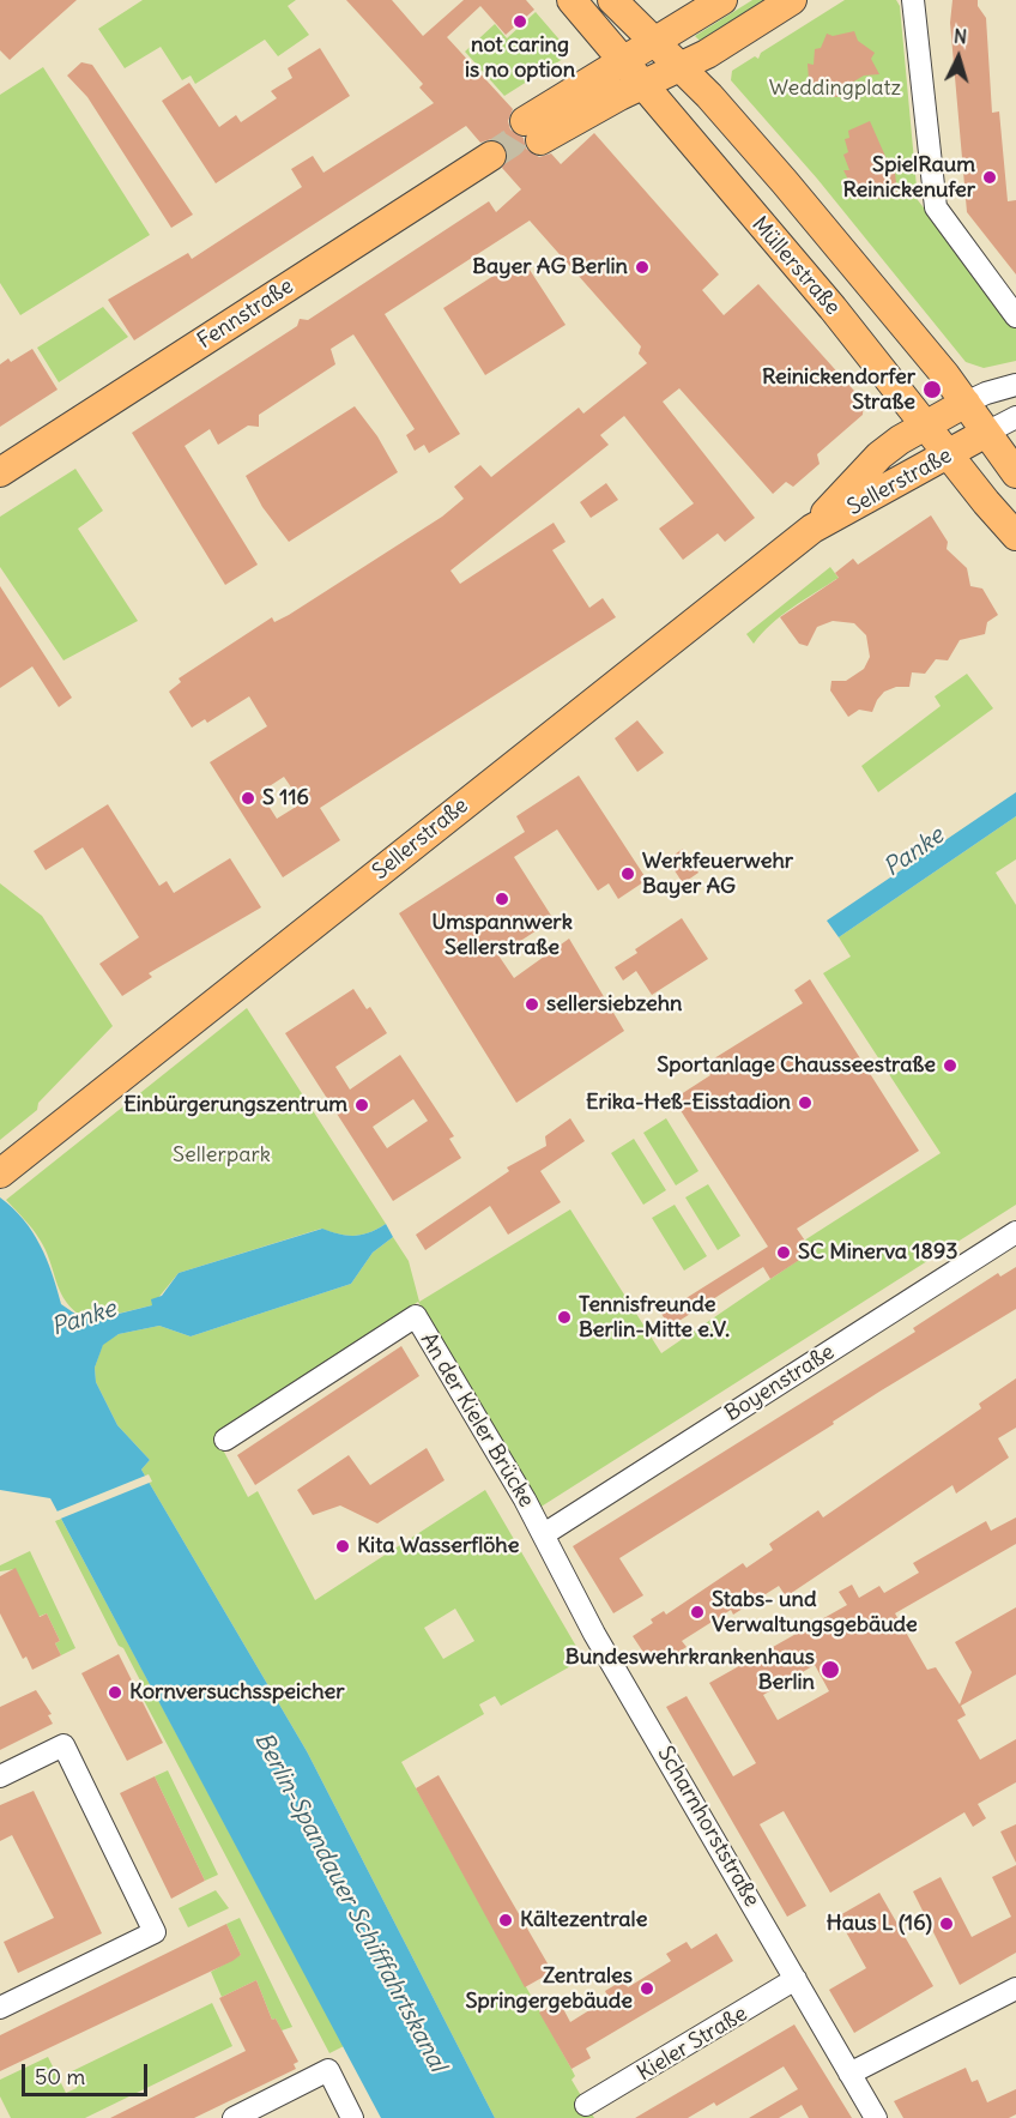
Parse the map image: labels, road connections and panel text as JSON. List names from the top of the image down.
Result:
{
  "streets": {
    "main road": ["Müllerstraße", "Fennstraße", "Sellerstraße"],
    "street": [
      "Boyenstraße",
      "An der Kieler Brücke",
      "Scharnhorststraße",
      "Kieler Straße"
    ]
  },
  "crossings": [
    ["Müllerstraße", "Sellerstraße"],
    ["Boyenstraße", "An der Kieler Brücke"],
    ["Boyenstraße", "Scharnhorststraße"],
    ["An der Kieler Brücke", "Scharnhorststraße"],
    ["Scharnhorststraße", "Kieler Straße"]
  ],
  "water": ["Panke", "Berlin-Spandauer Schifffahrtskanal"],
  "parks": ["Weddingplatz", "Sellerpark"],
  "places": [
    "not caring is no option",
    "SpielRaum Reinickenufer",
    "Bayer AG Berlin",
    "Reinickendorfer Straße",
    "S 116",
    "Werkfeuerwehr Bayer AG",
    "Umspannwerk Sellerstraße",
    "sellersiebzehn",
    "Sportanlage Chausseestraße",
    "Erika-Heß-Eisstadion",
    "Einbürgerungszentrum",
    "SC Minerva 1893",
    "Tennisfreunde Berlin-Mitte e.V.",
    "Kita Wasserflöhe",
    "Stabs- und Verwaltungsgebäude",
    "Bundeswehrkrankenhaus Berlin",
    "Kornversuchsspeicher",
    "Kältezentrale",
    "Haus L (16)",
    "Zentrales Springergebäude"
  ],
  "scale_bar": "50 m",
  "north": "top"
}
